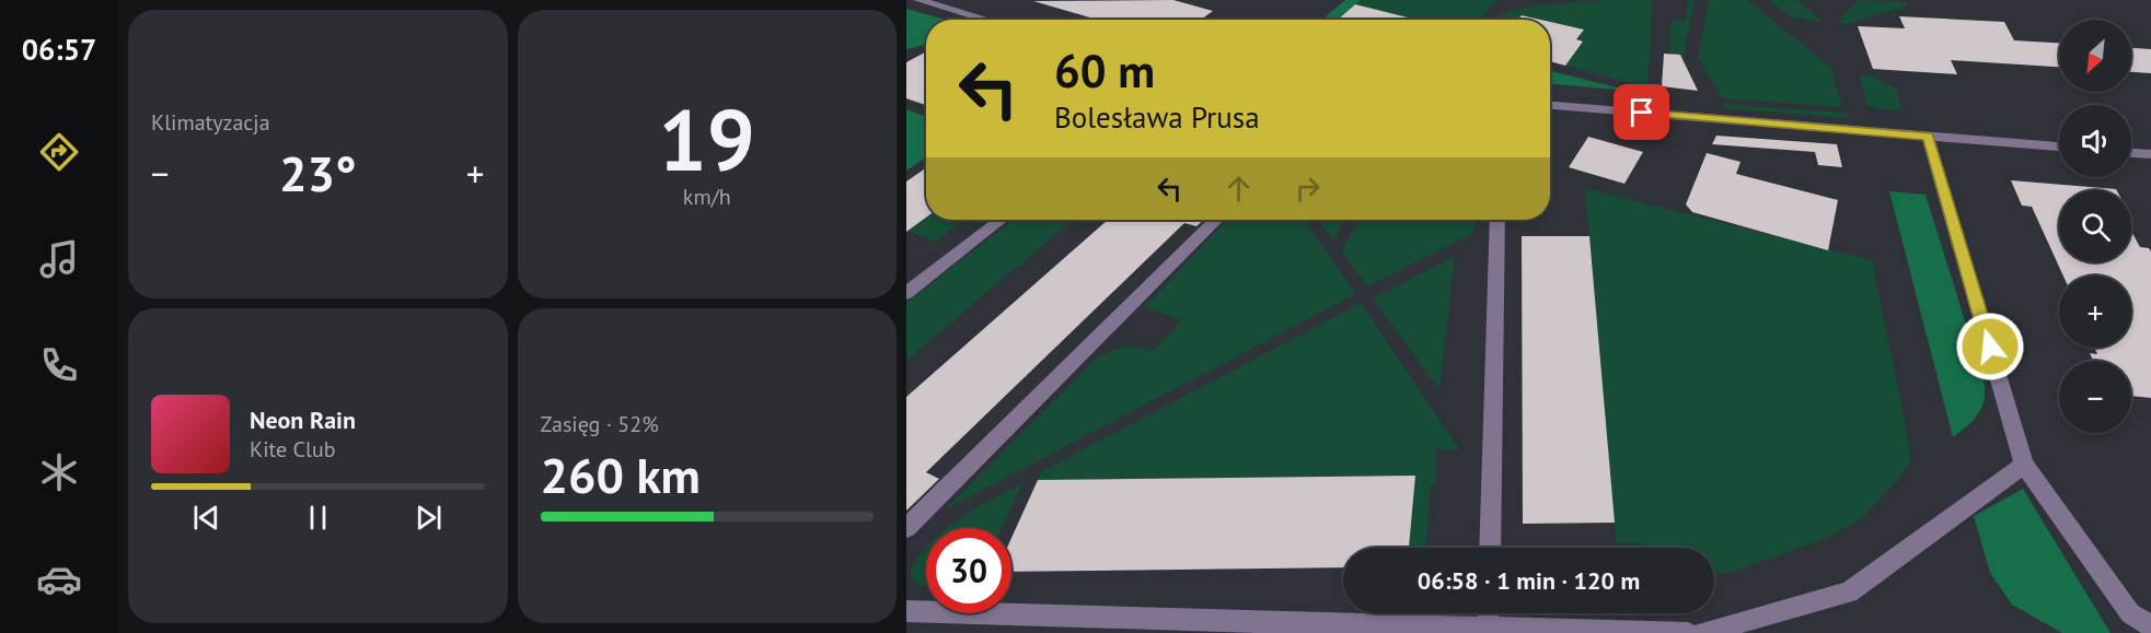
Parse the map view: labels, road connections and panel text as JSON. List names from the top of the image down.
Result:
{
  "north": "bottom left",
  "page": {
    "tabs": "06:57",
    "tile": [
      "Klimatyzacja",
      ["19", "km/h"],
      ["Zasięg · 52%", "260 km"]
    ],
    "map_buttons": ["+", "−"],
    "turn": ["60 m", "Bolesława Prusa"],
    "heat": ["−", "23°", "+"],
    "song": ["Neon Rain", "Kite Club"],
    "limit": "30",
    "trip": "06:58 · 1 min · 120 m"
  }
}
